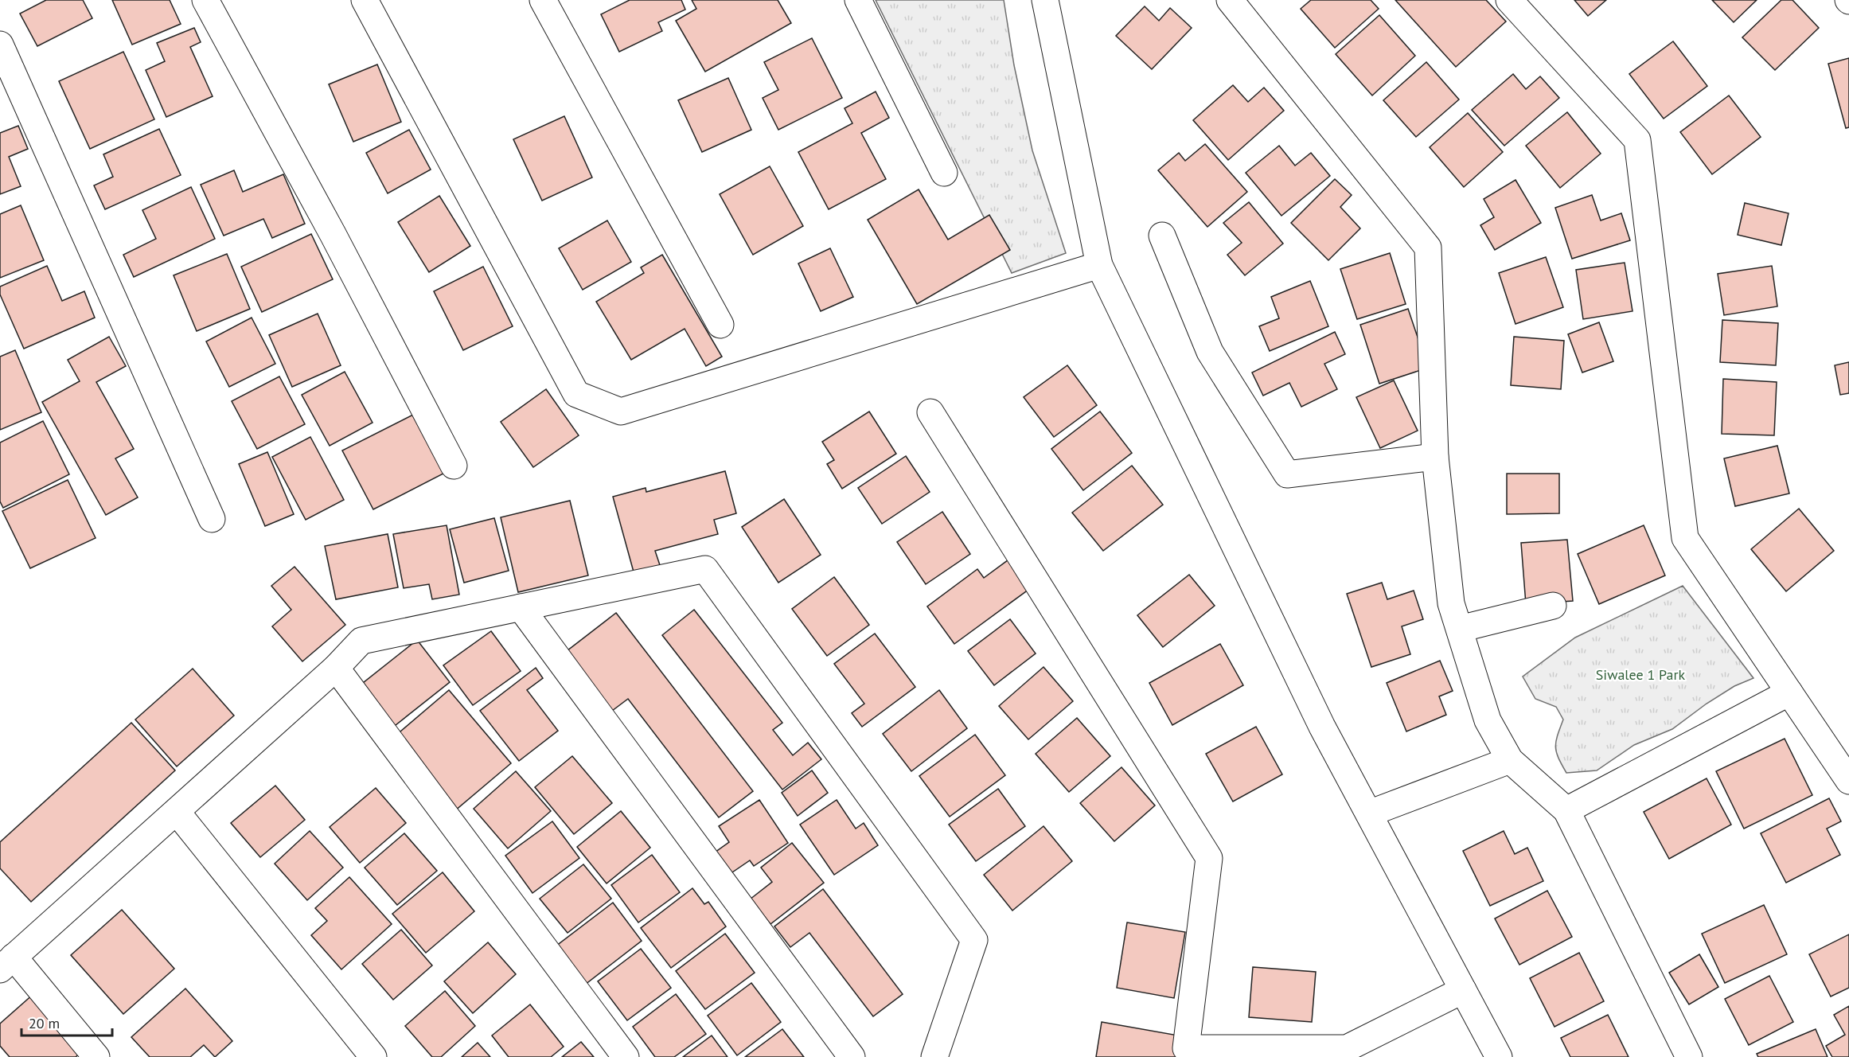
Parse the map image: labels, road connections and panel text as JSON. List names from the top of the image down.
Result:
{
  "parks": ["Siwalee 1 Park"],
  "scale_bar": "20 m"
}
